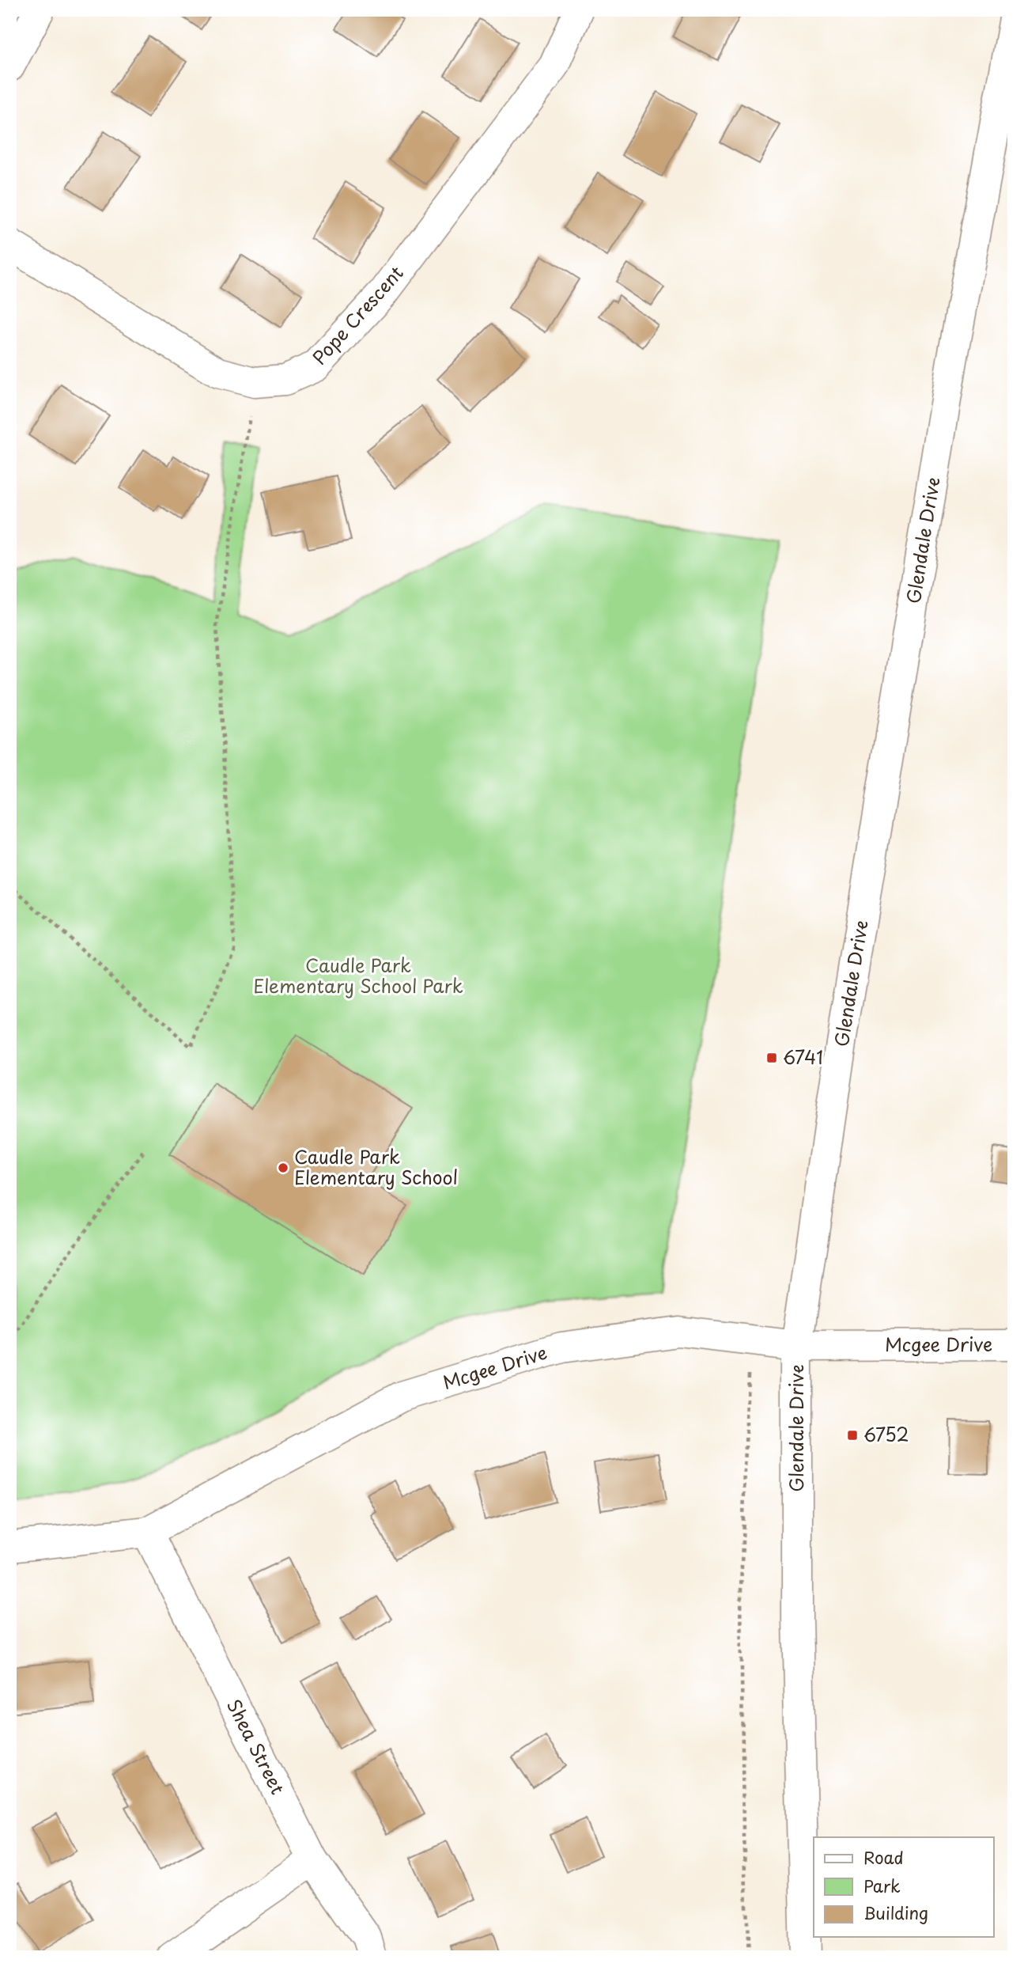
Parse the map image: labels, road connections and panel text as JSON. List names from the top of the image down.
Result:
{
  "streets": {
    "street": [
      "Pope Crescent",
      "Glendale Drive",
      "Mcgee Drive",
      "Shea Street"
    ]
  },
  "crossings": [
    ["Glendale Drive", "Mcgee Drive"],
    ["Mcgee Drive", "Shea Street"]
  ],
  "parks": ["Caudle Park Elementary School Park"],
  "places": {
    "transit": ["6741", "6752"],
    "other": ["Caudle Park Elementary School"]
  },
  "legend": ["Road", "Park", "Building"]
}
